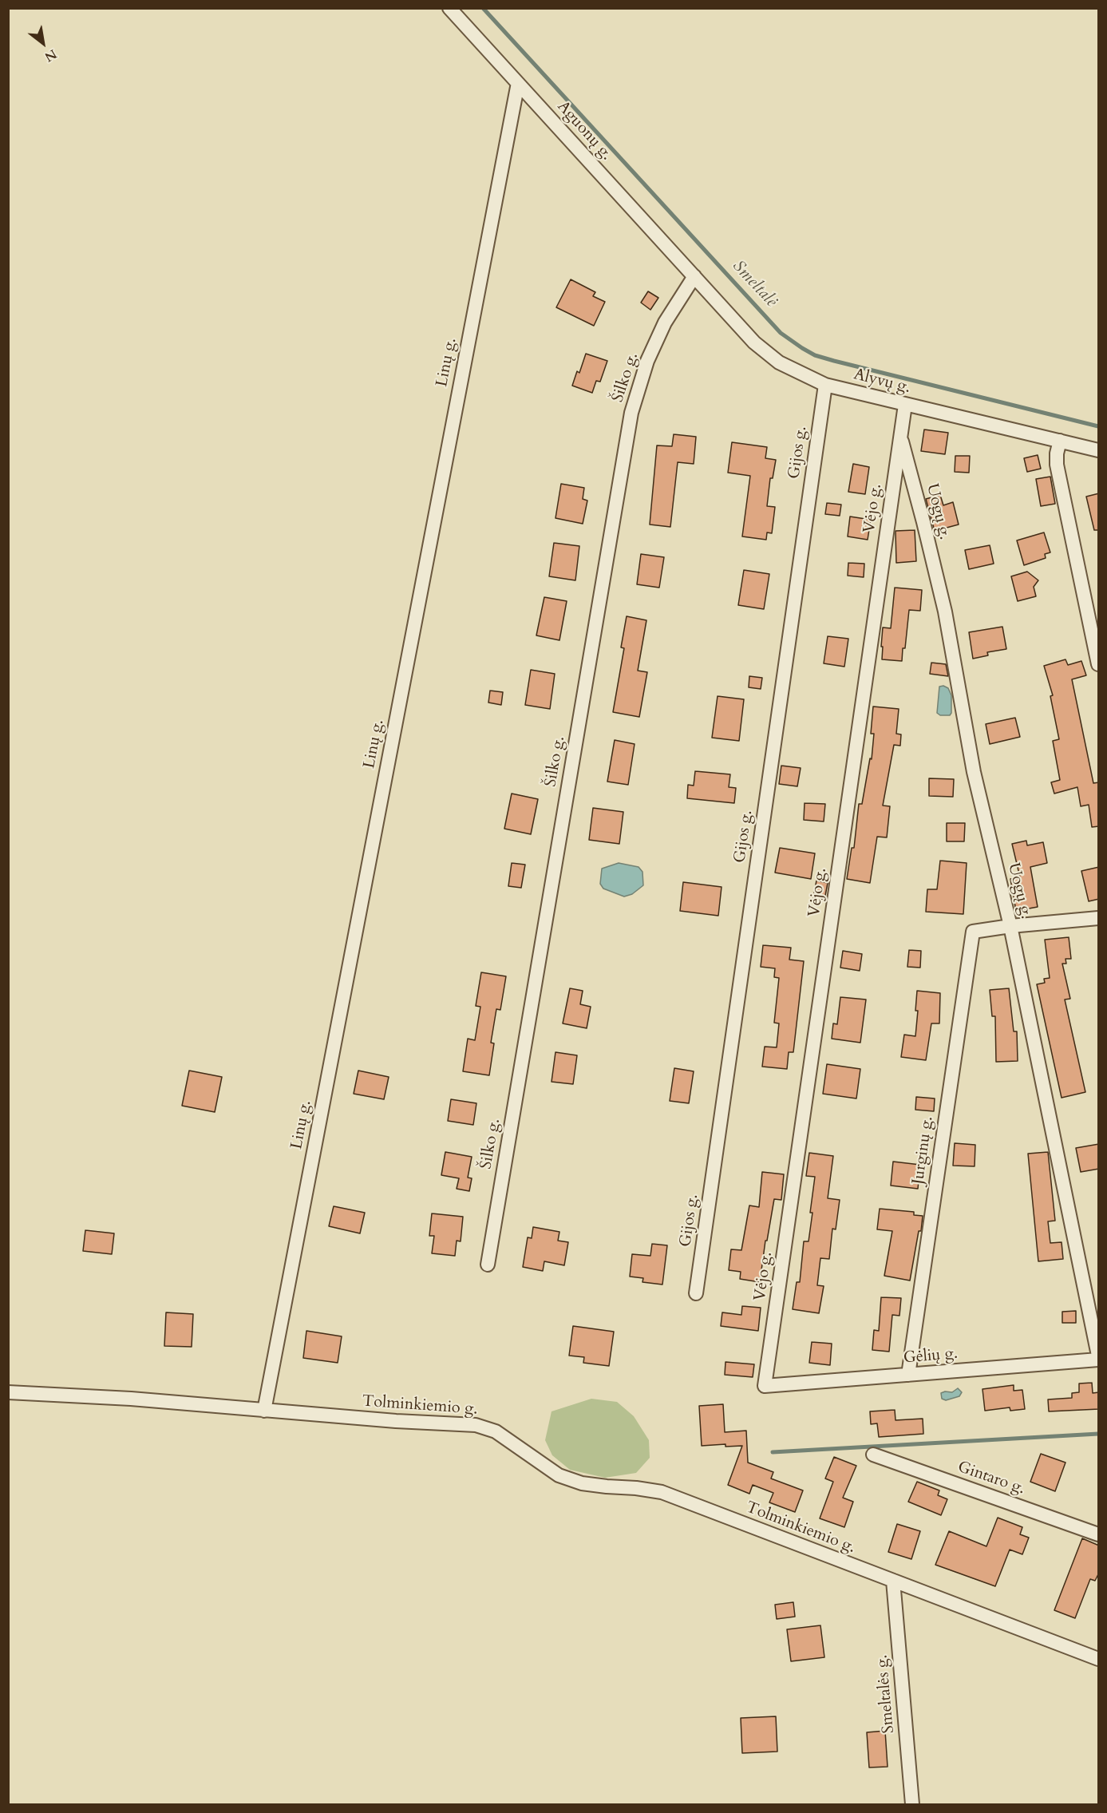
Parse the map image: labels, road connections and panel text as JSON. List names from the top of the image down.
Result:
{
  "streets": {
    "street": [
      "Aguonų g.",
      "Linų g.",
      "Šilko g.",
      "Alyvų g.",
      "Gijos g.",
      "Vėjo g.",
      "Uogų g.",
      "Jurginų g.",
      "Gėlių g.",
      "Tolminkiemio g.",
      "Gintaro g.",
      "Smeltalės g."
    ]
  },
  "crossings": [
    ["Aguonų g.", "Linų g."],
    ["Aguonų g.", "Šilko g."],
    ["Aguonų g.", "Alyvų g."],
    ["Linų g.", "Tolminkiemio g."],
    ["Šilko g.", "Alyvų g."],
    ["Alyvų g.", "Gijos g."],
    ["Alyvų g.", "Vėjo g."],
    ["Vėjo g.", "Uogų g."],
    ["Vėjo g.", "Gėlių g."],
    ["Uogų g.", "Jurginų g."],
    ["Uogų g.", "Gėlių g."],
    ["Jurginų g.", "Gėlių g."],
    ["Tolminkiemio g.", "Smeltalės g."]
  ],
  "water": ["Smeltalė"],
  "north": "bottom right"
}
